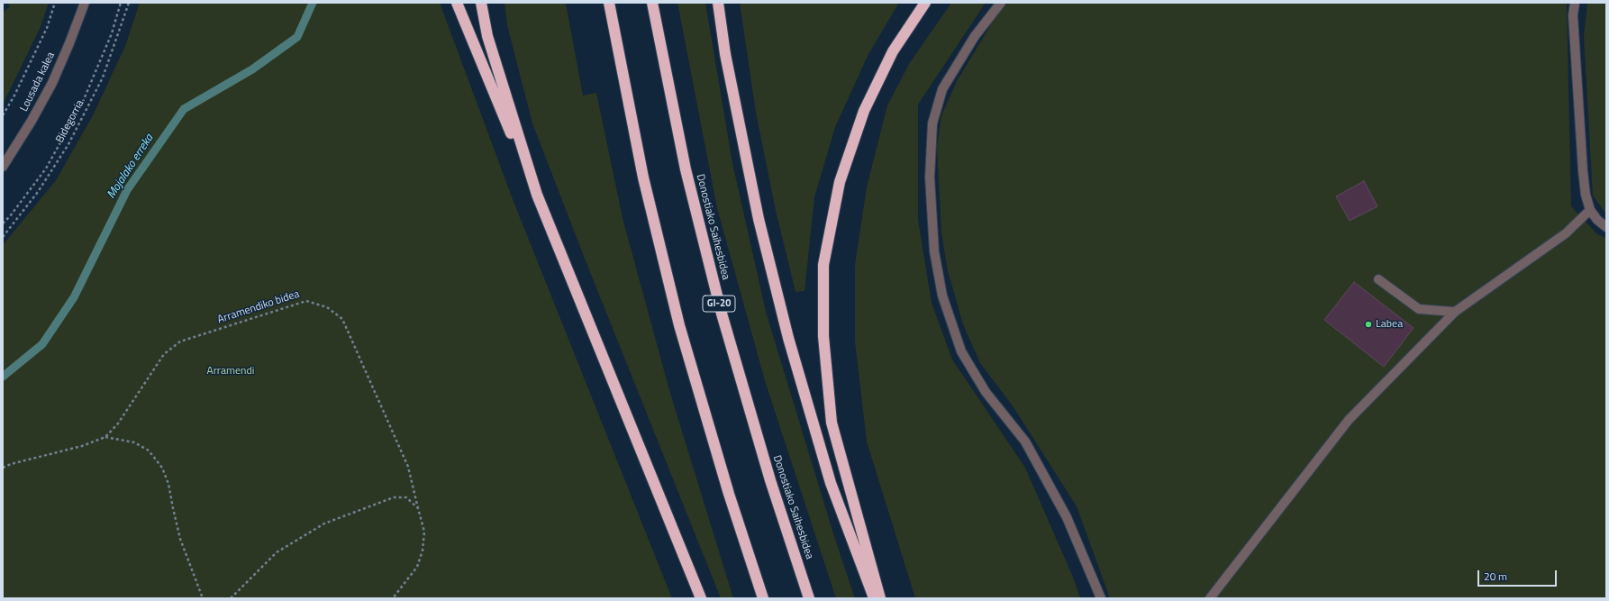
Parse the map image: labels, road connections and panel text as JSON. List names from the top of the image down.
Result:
{
  "streets": {
    "highway": ["Donostiako Saihesbidea", "GI-20"],
    "street": ["Lousada kalea"],
    "path": ["Bidegorria", "Arramendiko bidea"]
  },
  "water": ["Mojalako erreka"],
  "parks": ["Arramendi"],
  "places": ["Labea"],
  "scale_bar": "20 m"
}
